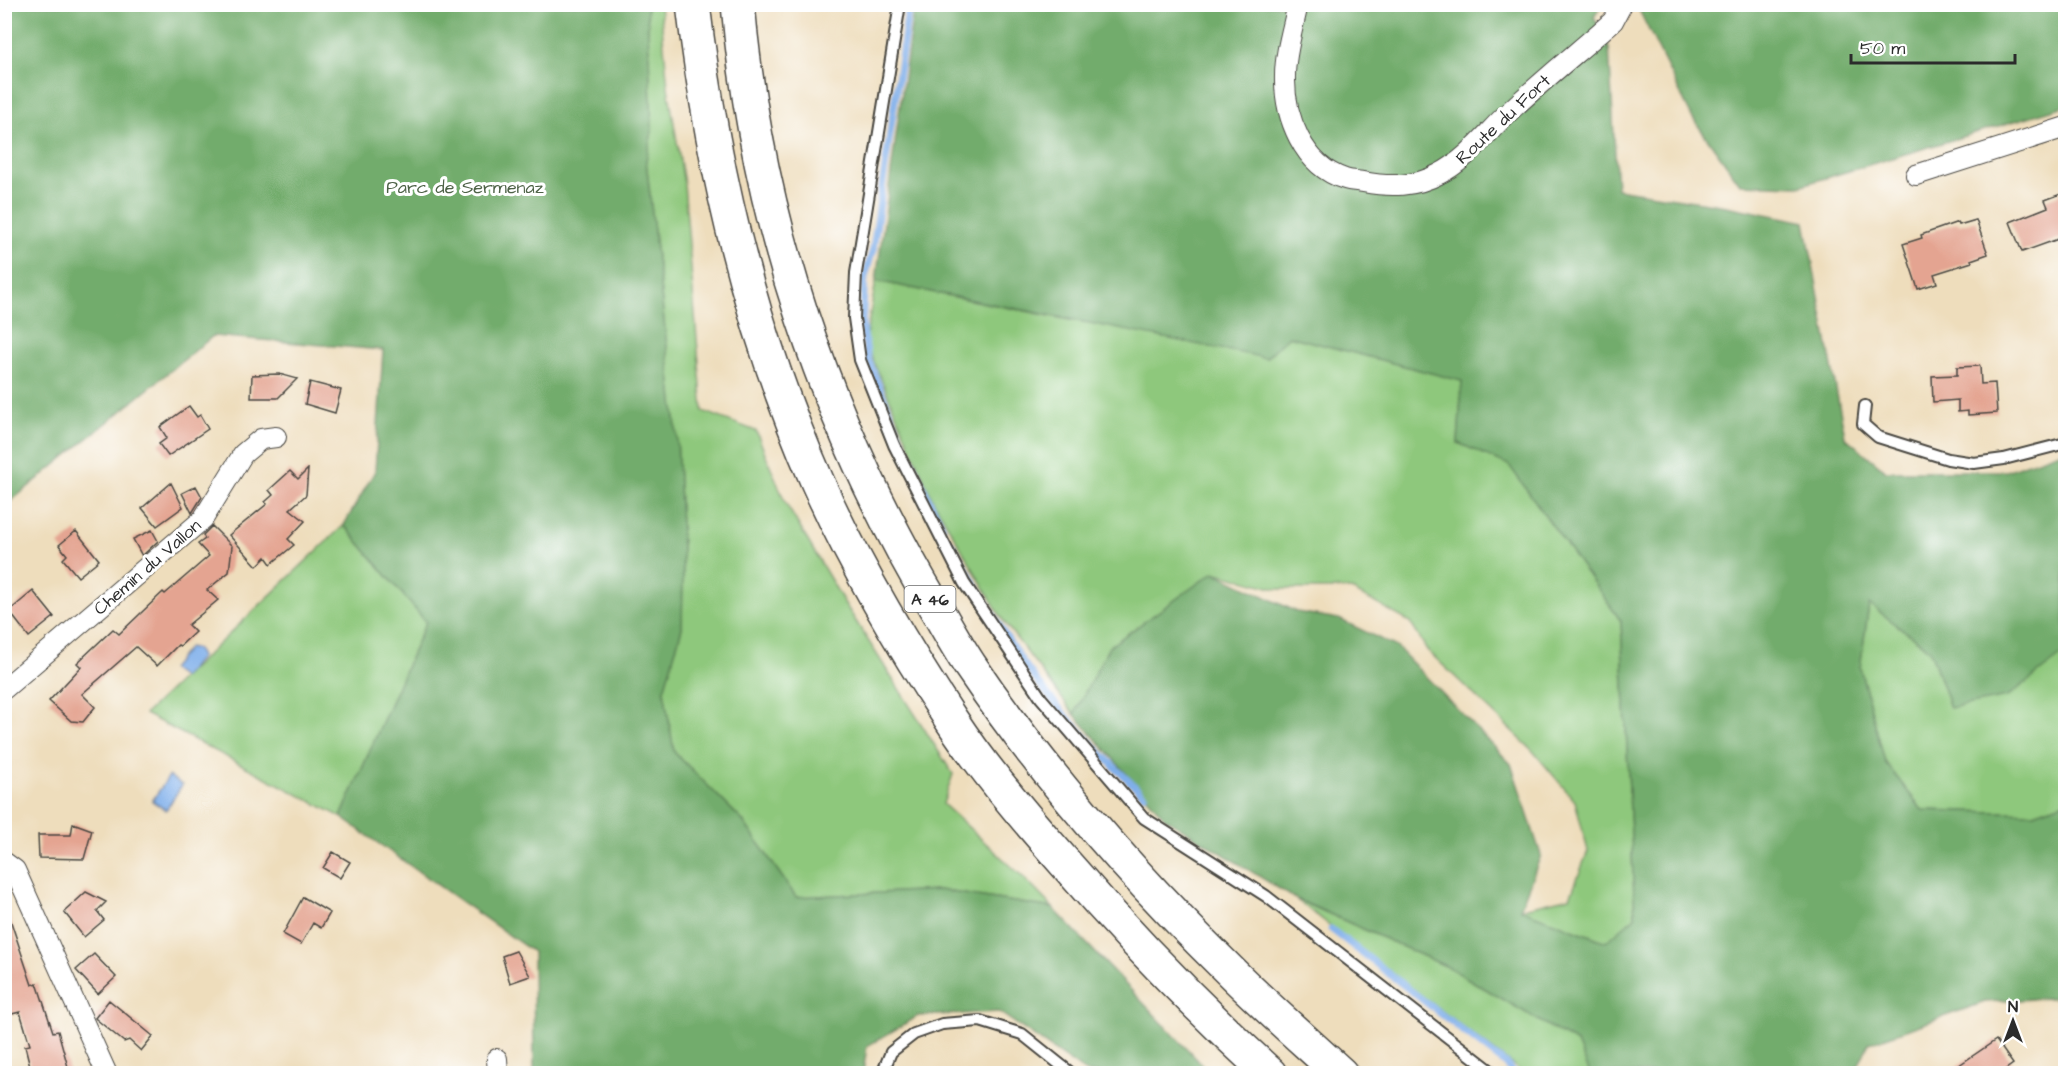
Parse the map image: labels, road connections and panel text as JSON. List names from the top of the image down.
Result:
{
  "streets": {
    "highway": ["A 46"],
    "street": ["Route du Fort", "Chemin du Vallon"]
  },
  "parks": ["Parc de Sermenaz"],
  "scale_bar": "50 m",
  "north": "top"
}
